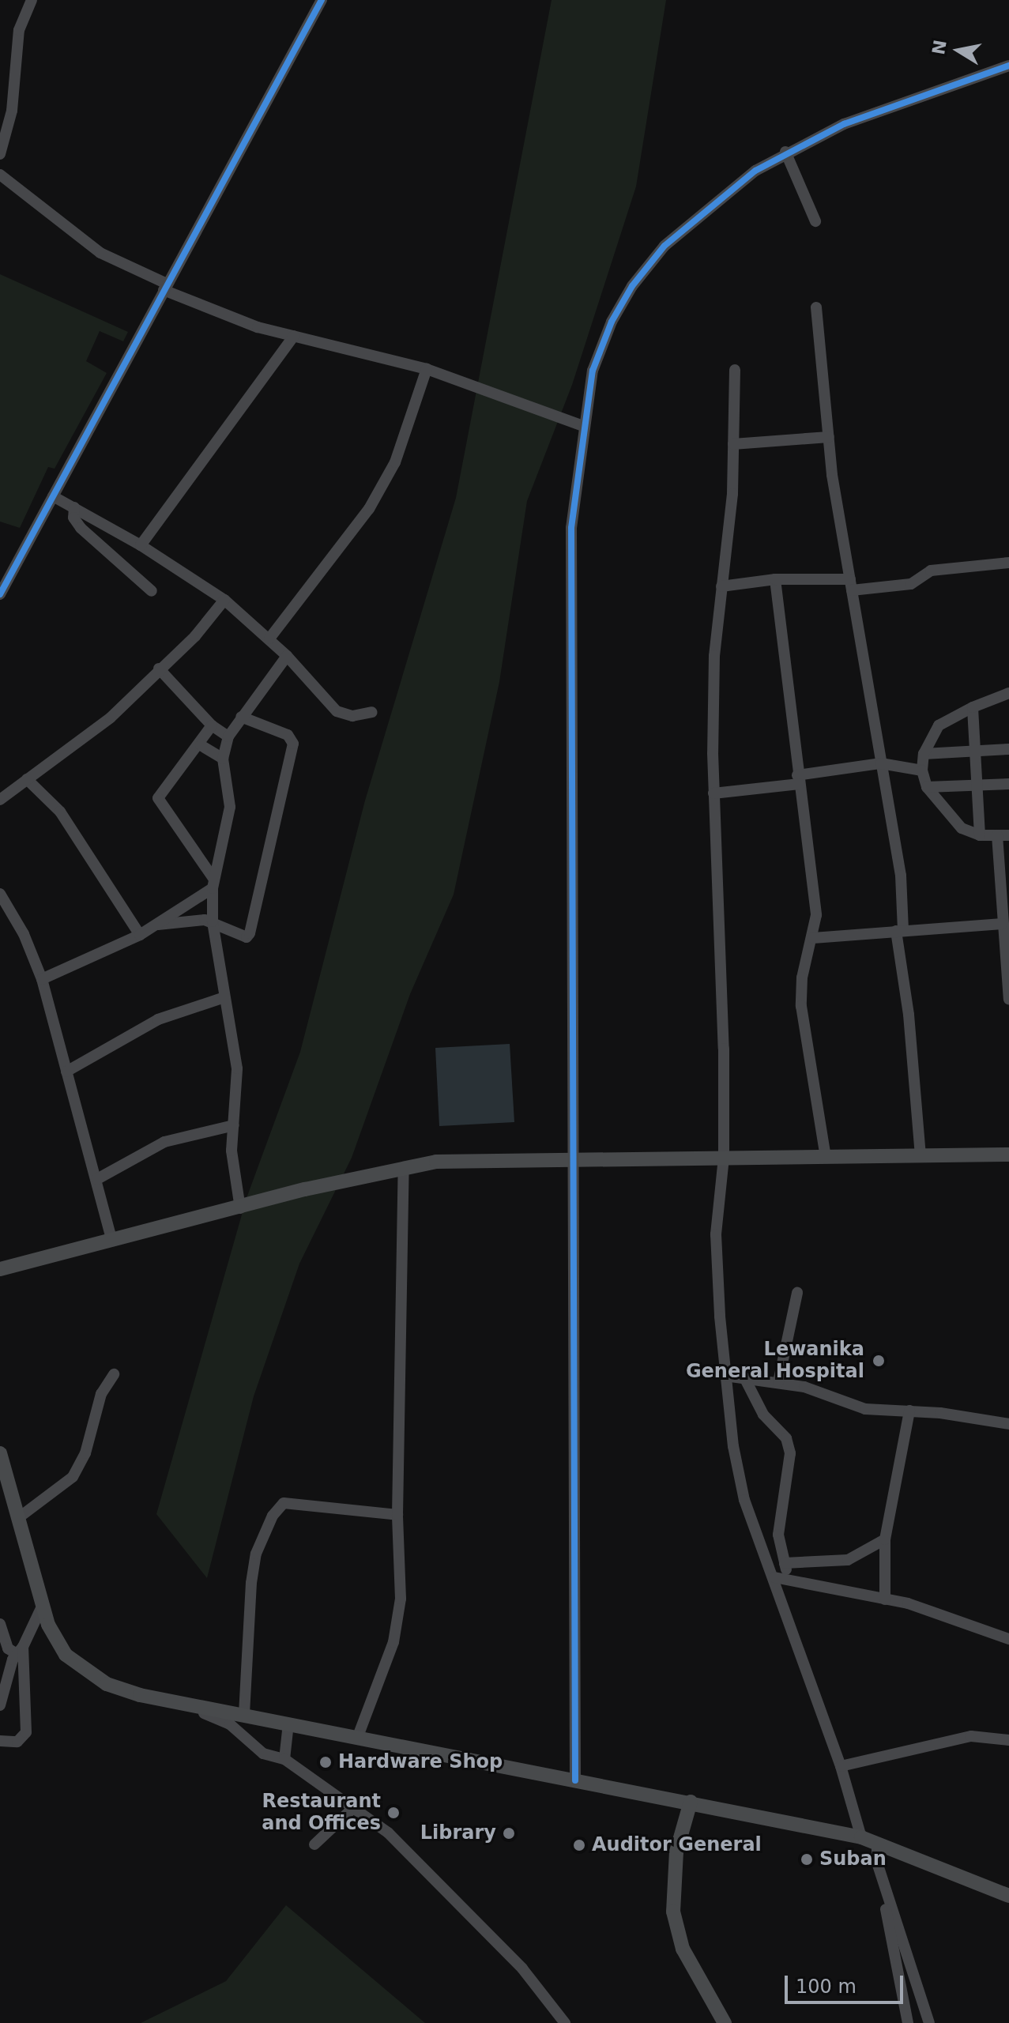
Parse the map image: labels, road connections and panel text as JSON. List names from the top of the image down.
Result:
{
  "places": [
    "Lewanika General Hospital",
    "Hardware Shop",
    "Restaurant and Offices",
    "Library",
    "Auditor General",
    "Suban"
  ],
  "scale_bar": "100 m",
  "north": "left"
}
